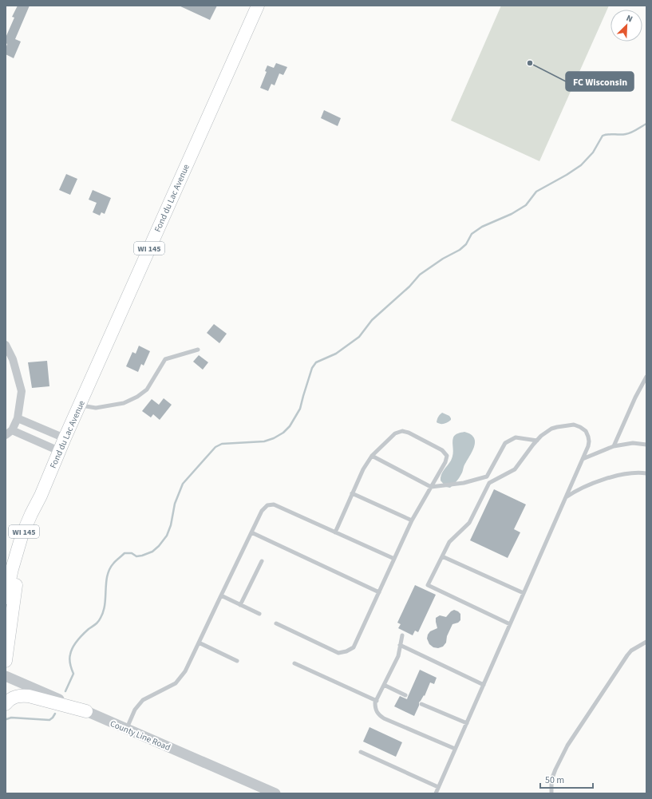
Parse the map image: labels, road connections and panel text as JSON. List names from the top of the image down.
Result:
{
  "streets": {
    "main road": ["Fond du Lac Avenue", "WI 145"],
    "street": ["County Line Road"]
  },
  "places": ["FC Wisconsin"],
  "scale_bar": "50 m",
  "north": "top right"
}
